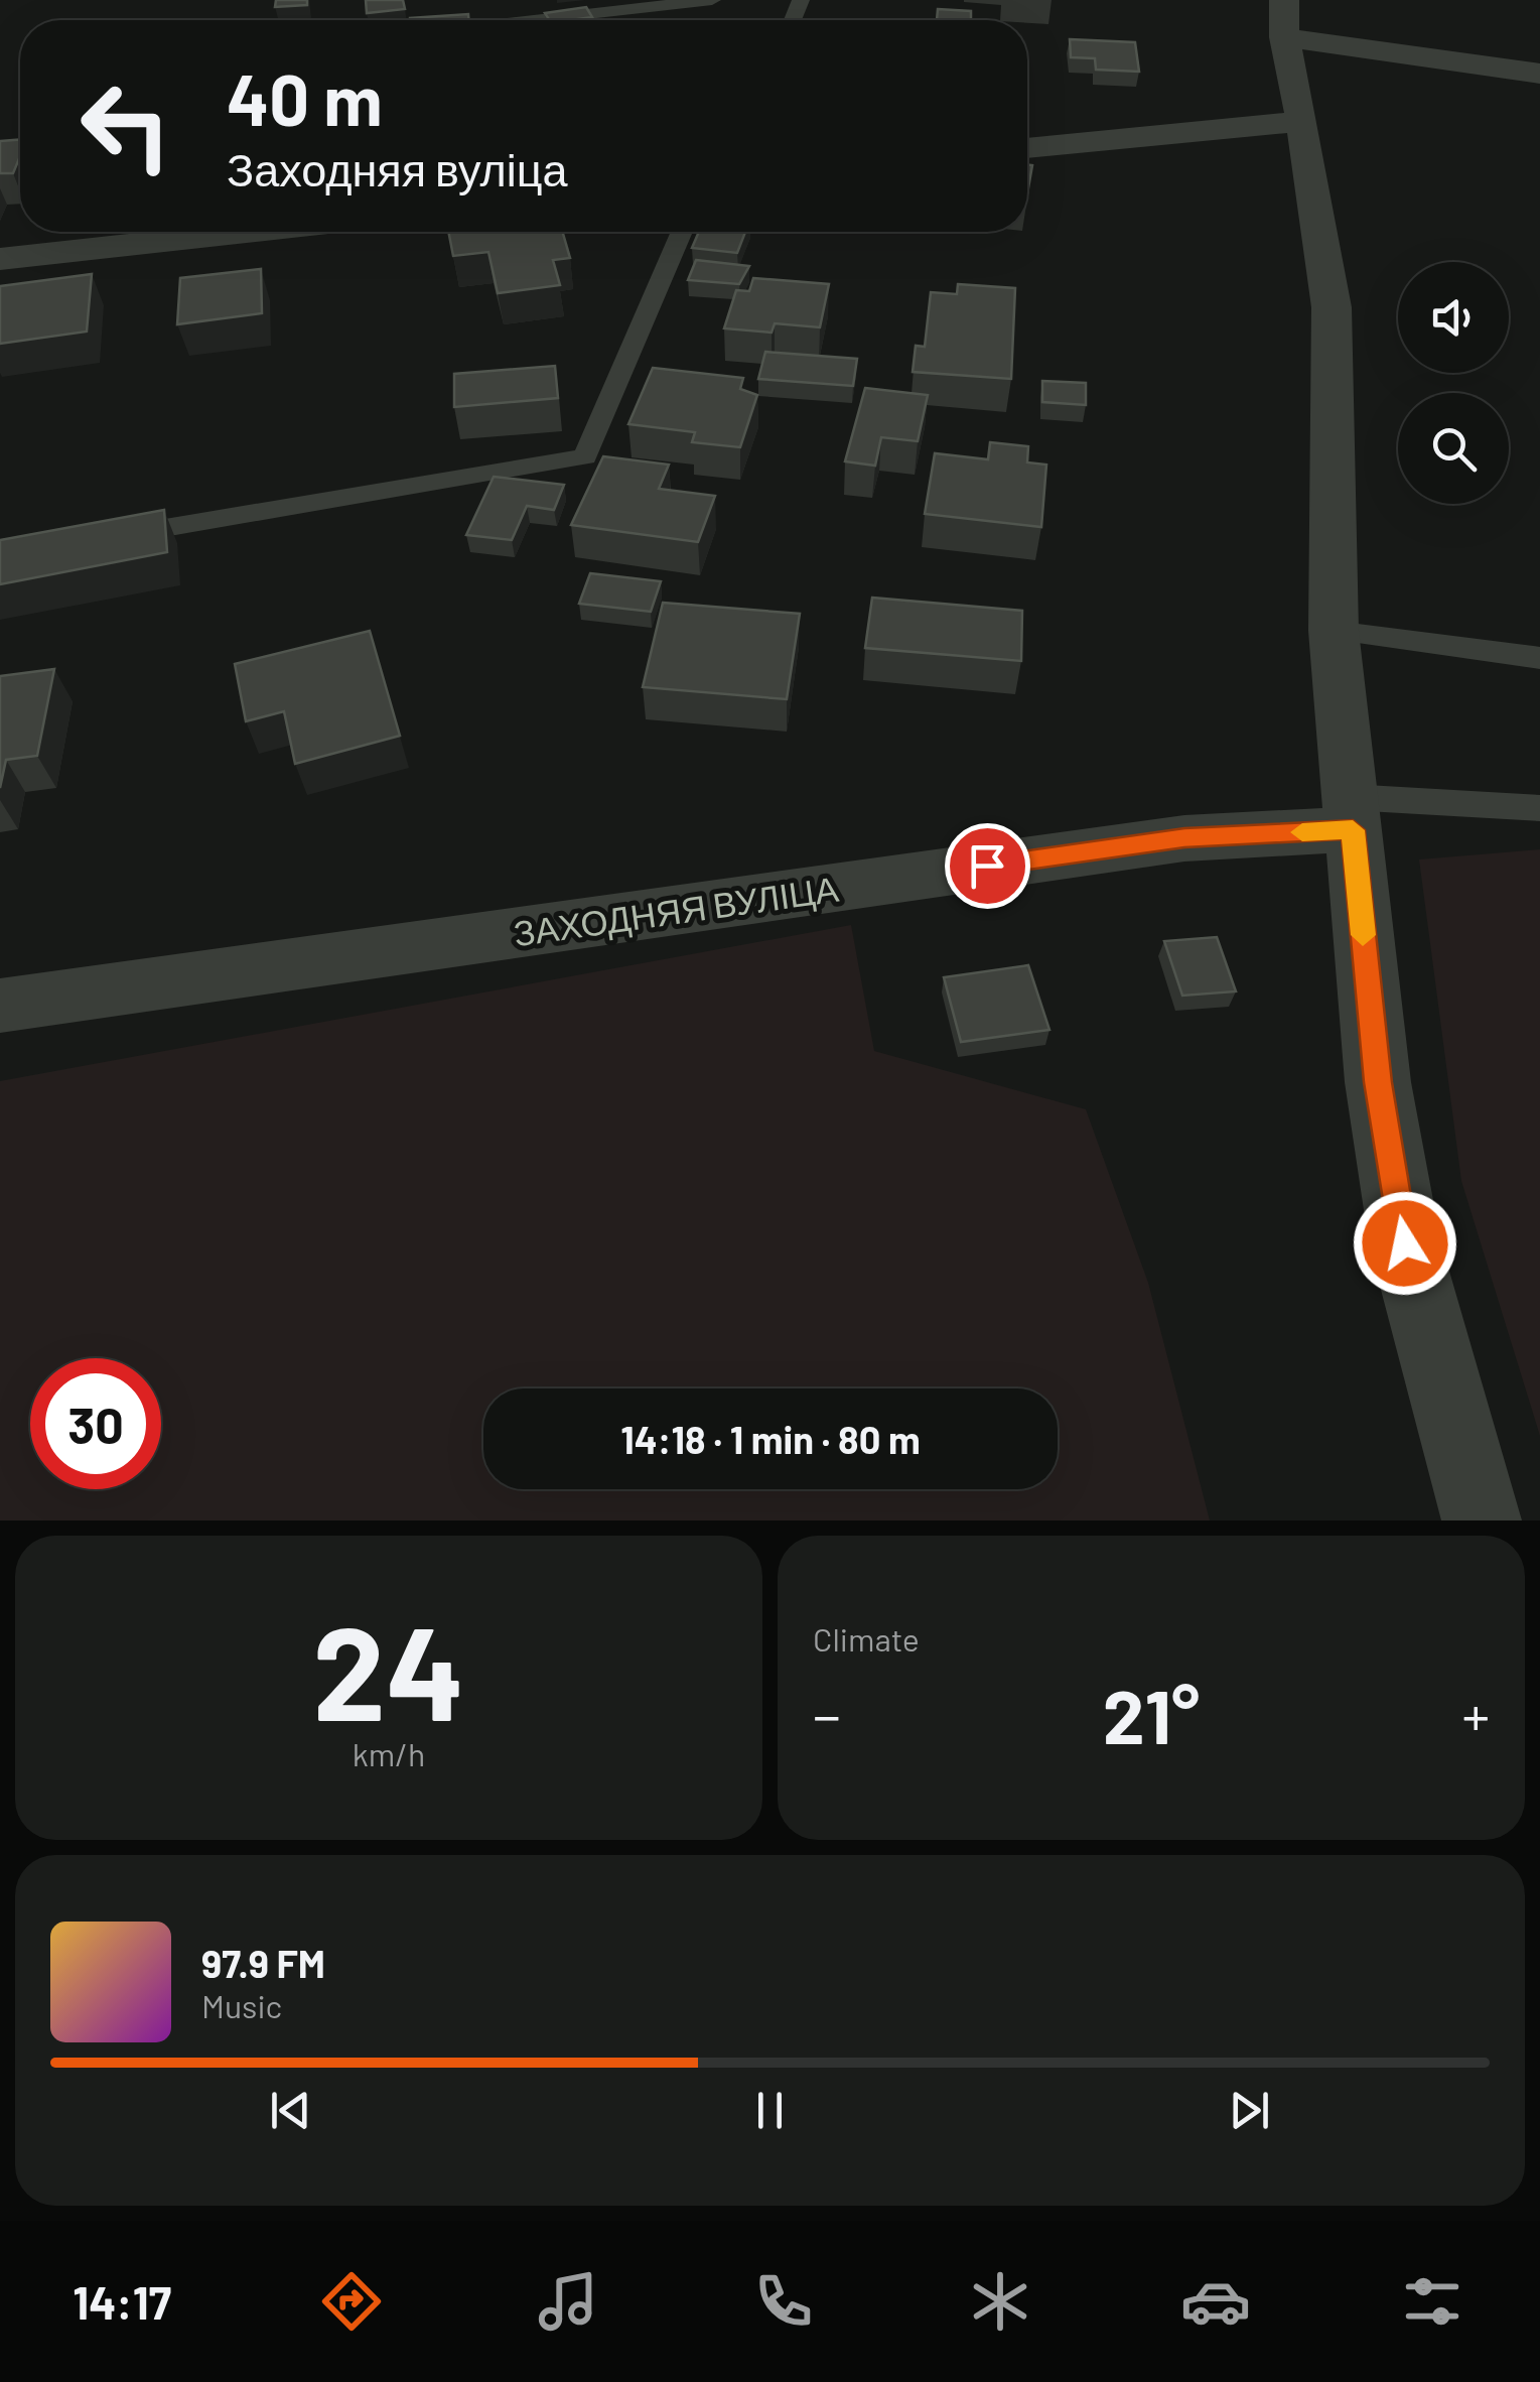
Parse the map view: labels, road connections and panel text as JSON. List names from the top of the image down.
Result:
{
  "streets": {
    "street": ["ЗАХОДНЯЯ ВУЛІЦА"]
  },
  "page": {
    "turn": ["40 m", "Заходняя вуліца"],
    "limit": "30",
    "trip": "14:18 · 1 min · 80 m",
    "tile": [
      ["24", "km/h"],
      "Climate"
    ],
    "heat": ["−", "21°", "+"],
    "song": ["97.9 FM", "Music"],
    "tabs": "14:17"
  }
}
